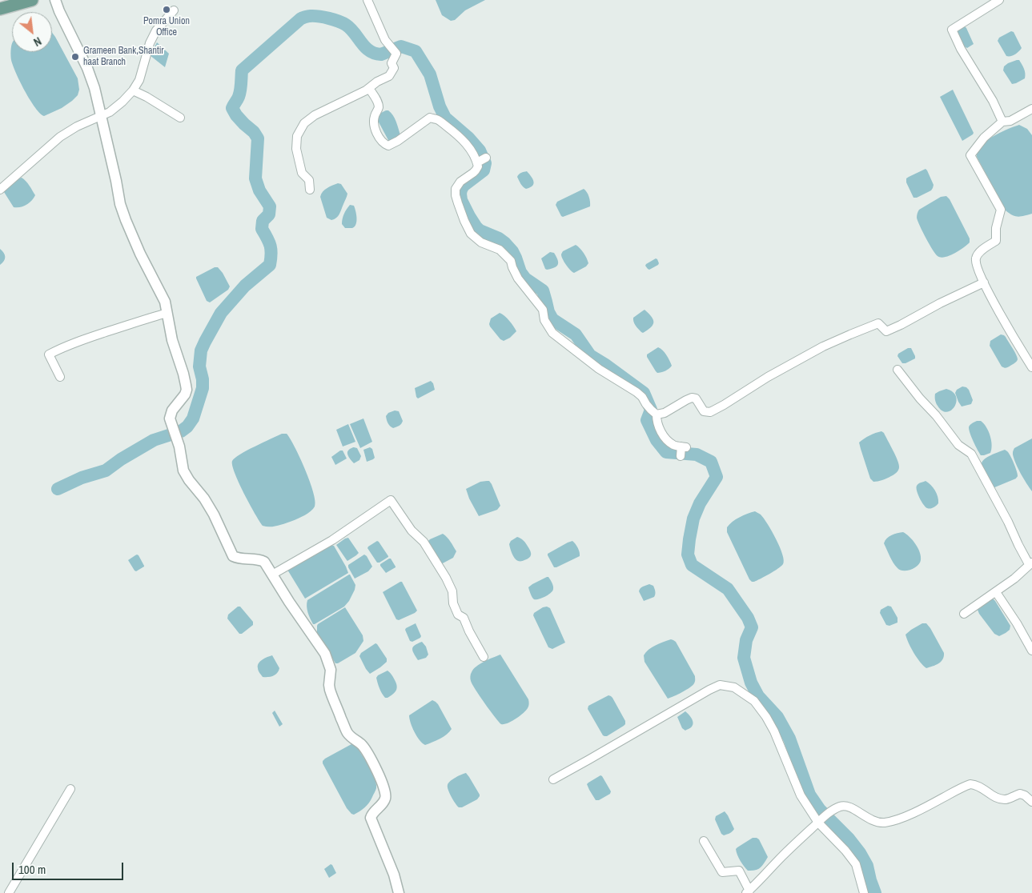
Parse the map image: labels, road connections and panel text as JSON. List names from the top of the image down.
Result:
{
  "places": ["Pomra Union Office", "Grameen Bank,Shantir haat Branch"],
  "scale_bar": "100 m",
  "north": "bottom right"
}
